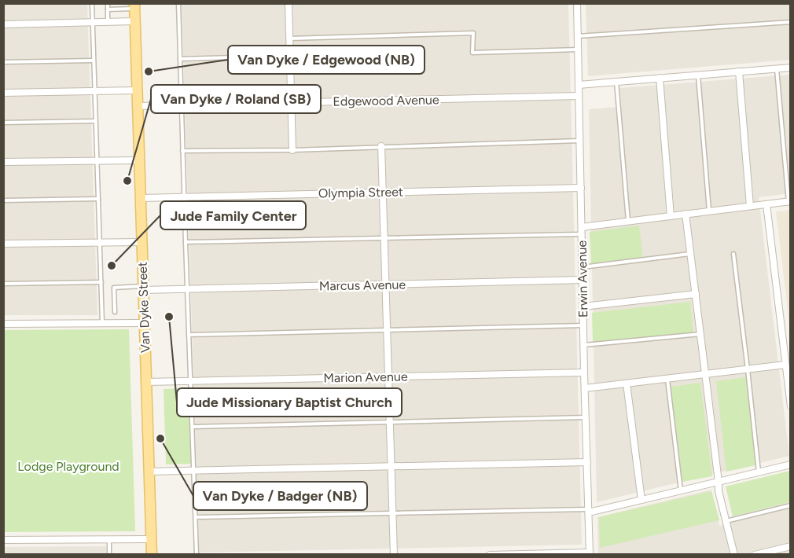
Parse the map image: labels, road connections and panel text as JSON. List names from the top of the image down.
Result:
{
  "streets": {
    "main road": ["Van Dyke Street"],
    "street": [
      "Edgewood Avenue",
      "Olympia Street",
      "Erwin Avenue",
      "Marcus Avenue",
      "Marion Avenue"
    ]
  },
  "crossings": [
    ["Edgewood Avenue", "Erwin Avenue"],
    ["Edgewood Avenue", "Van Dyke Street"],
    ["Olympia Street", "Erwin Avenue"],
    ["Olympia Street", "Van Dyke Street"],
    ["Erwin Avenue", "Marcus Avenue"],
    ["Erwin Avenue", "Marion Avenue"],
    ["Marcus Avenue", "Van Dyke Street"],
    ["Van Dyke Street", "Marion Avenue"]
  ],
  "parks": ["Lodge Playground"],
  "places": [
    "Van Dyke / Edgewood (NB)",
    "Van Dyke / Roland (SB)",
    "Jude Family Center",
    "Jude Missionary Baptist Church",
    "Van Dyke / Badger (NB)"
  ]
}
